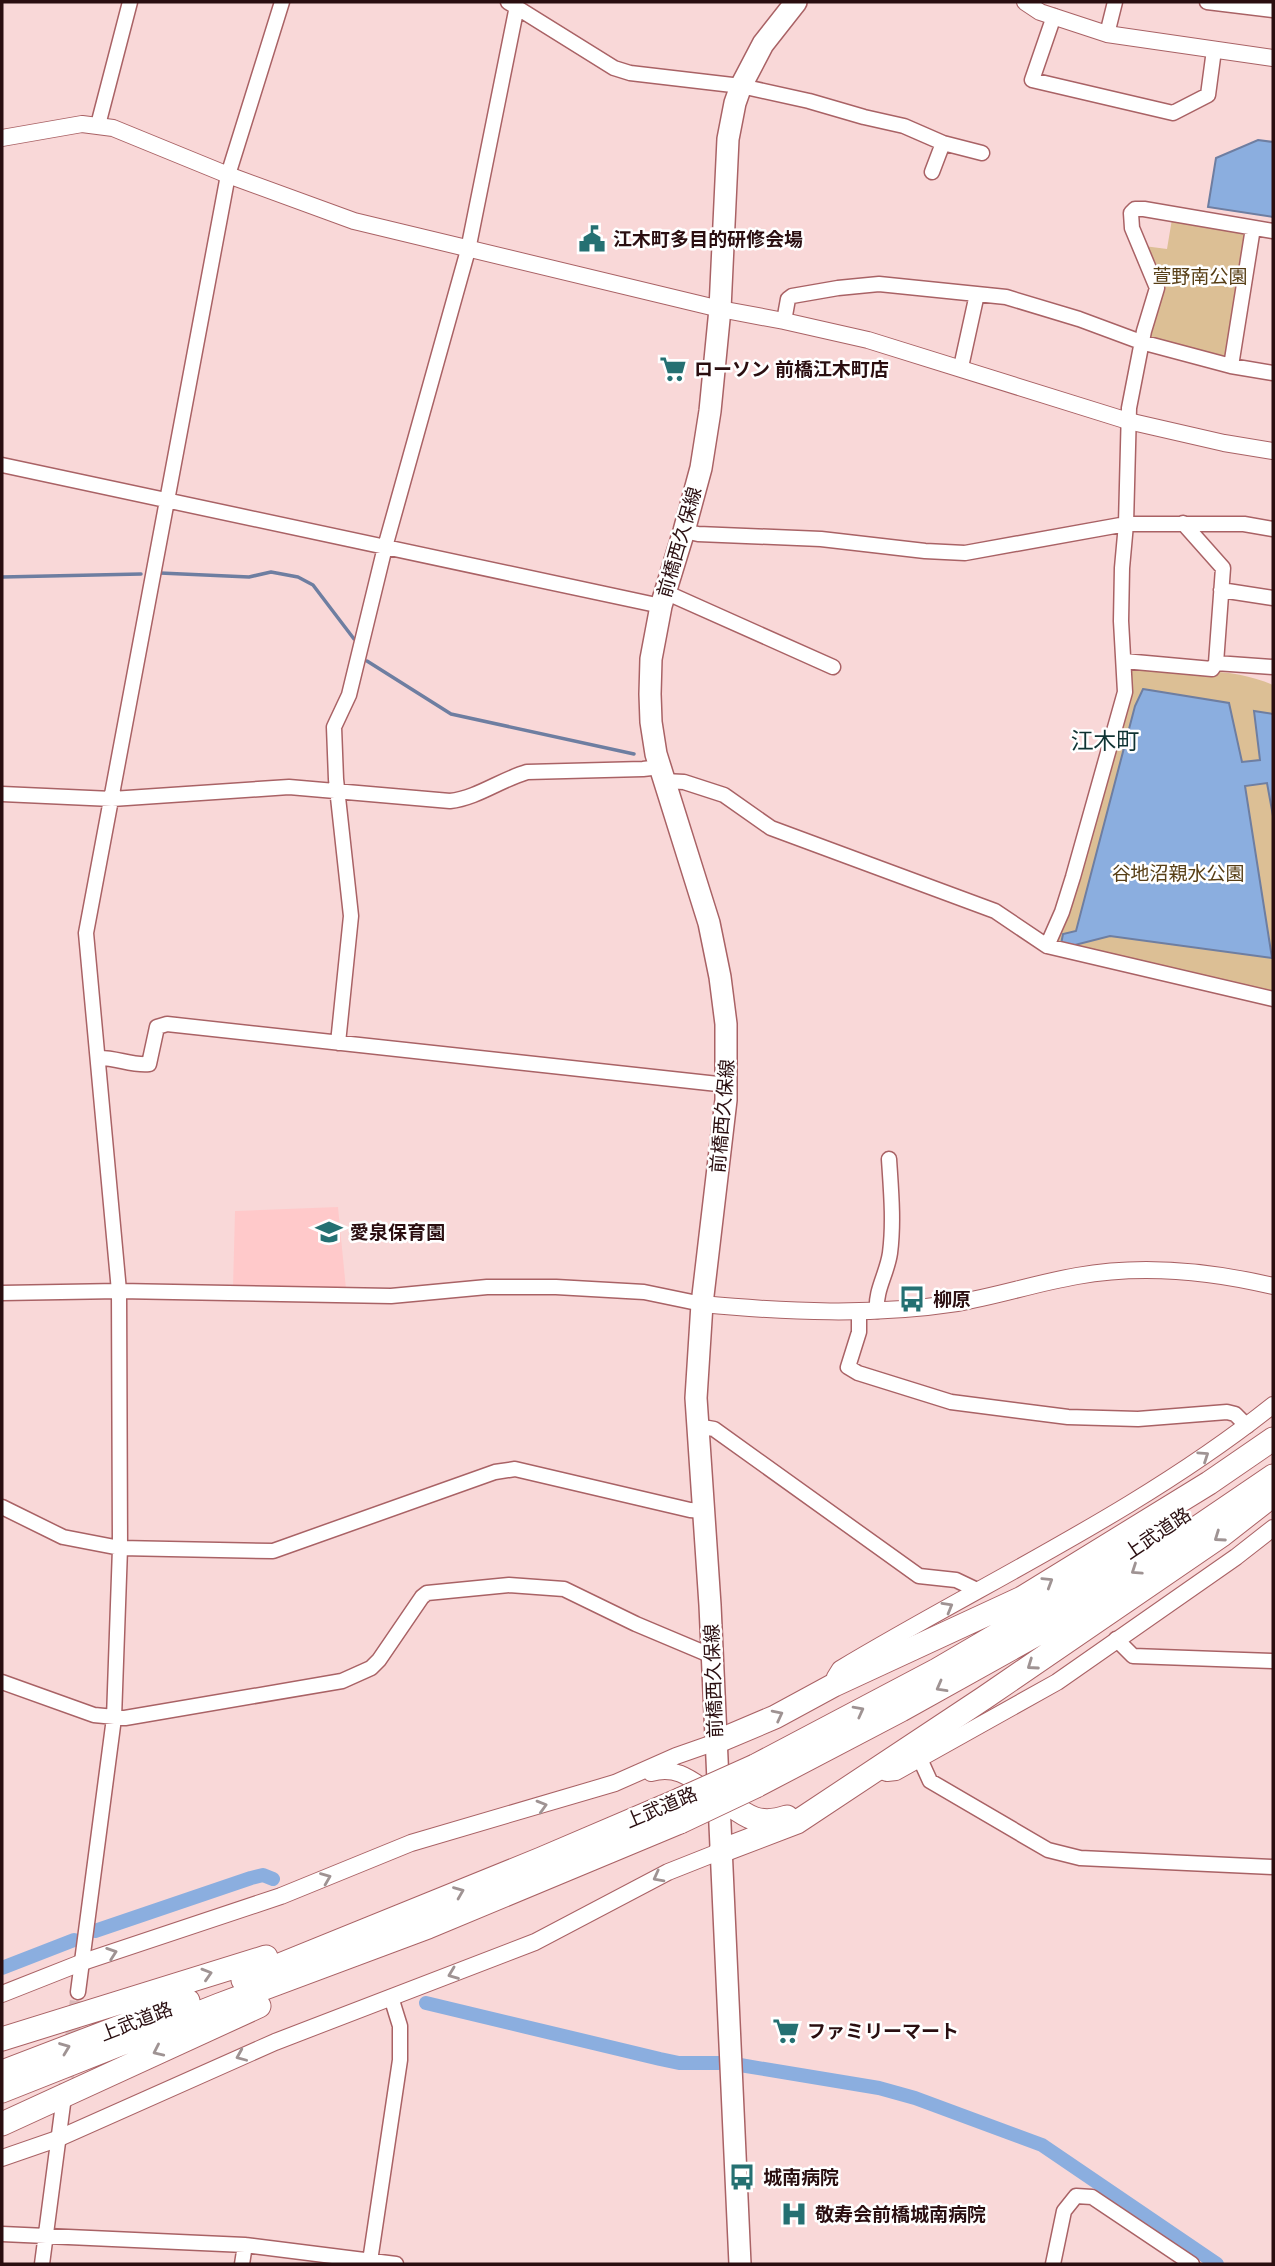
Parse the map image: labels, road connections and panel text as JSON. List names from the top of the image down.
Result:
{
  "streets": {
    "highway": ["上武道路"],
    "main road": ["前橋西久保線"]
  },
  "districts": ["江木町"],
  "parks": ["萱野南公園", "谷地沼親水公園"],
  "places": {
    "public building": ["江木町多目的研修会場"],
    "supermarket": ["ローソン 前橋江木町店", "ファミリーマート"],
    "school or university": ["愛泉保育園"],
    "bus stop": ["柳原", "城南病院"],
    "hospital": ["敬寿会前橋城南病院"]
  }
}
